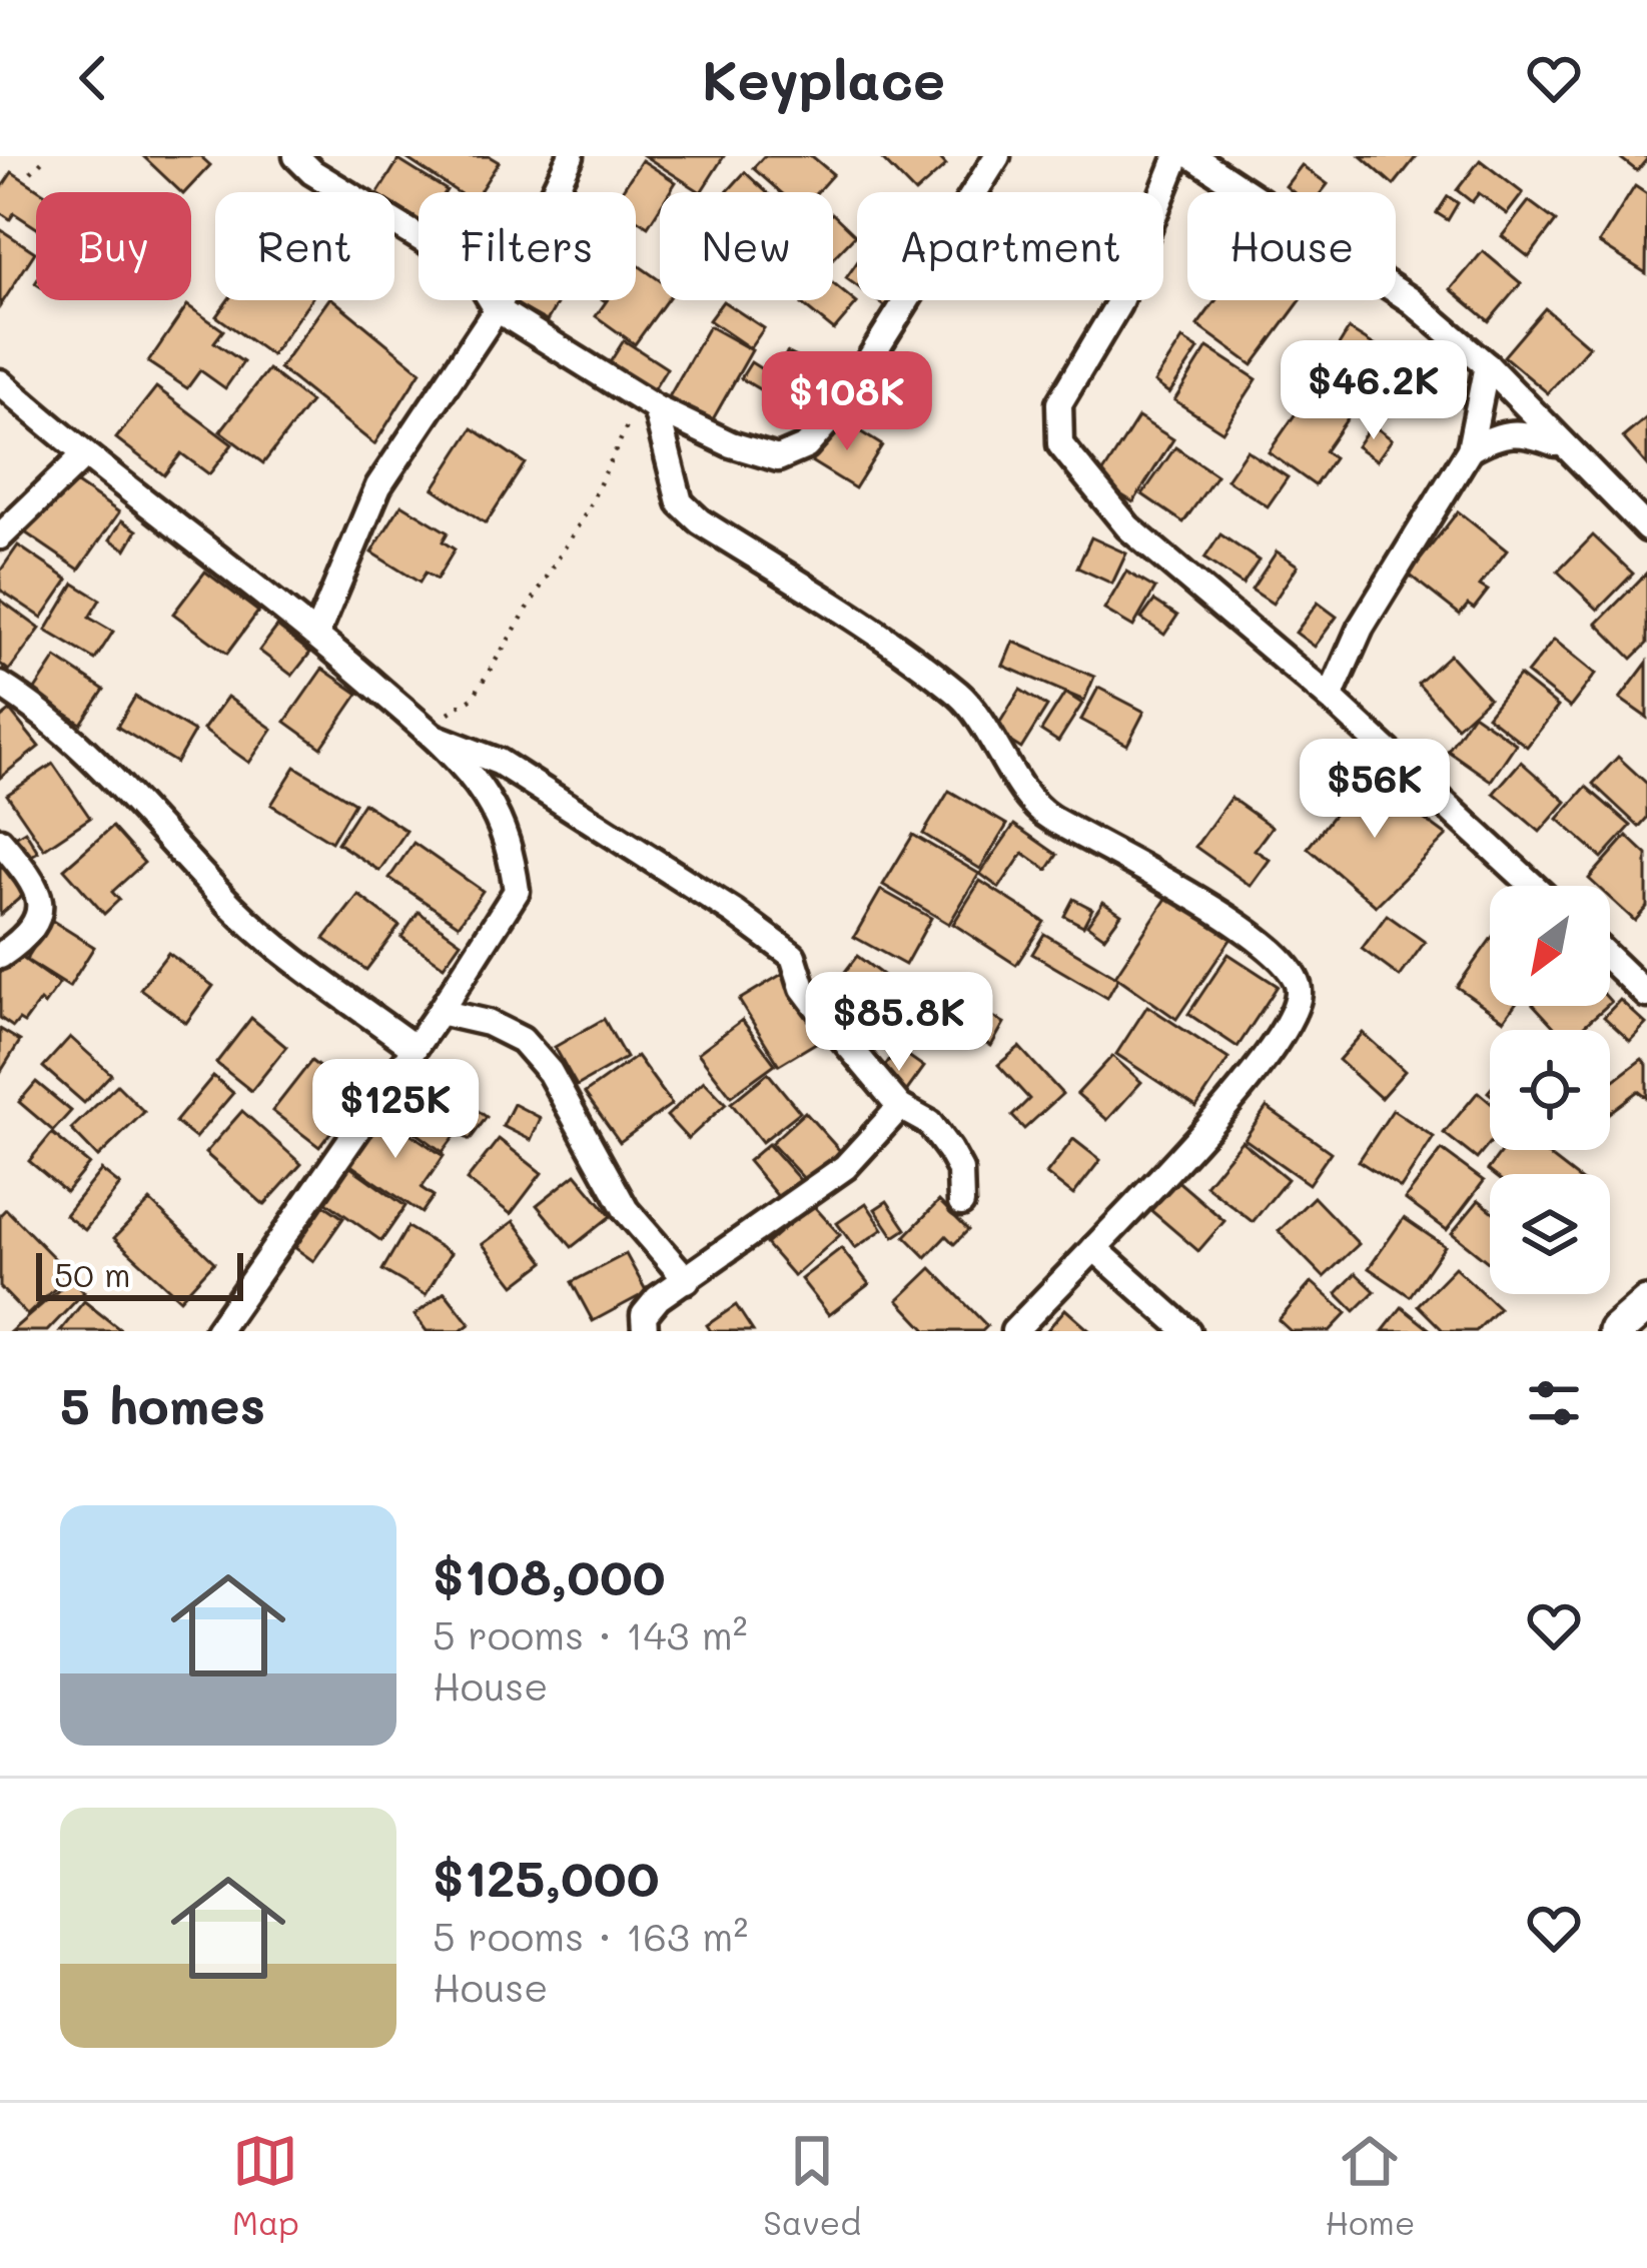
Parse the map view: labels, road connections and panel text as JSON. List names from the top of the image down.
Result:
{
  "scale_bar": "50 m",
  "north": "bottom left",
  "page": {
    "header": "Keyplace",
    "chip": [
      "Buy",
      "Rent",
      "Filters",
      "New",
      "Apartment",
      "House"
    ],
    "price": [
      "$46.2K",
      "$108K",
      "$56K",
      "$85.8K",
      "$125K"
    ],
    "scale": "50 m",
    "heading": "5 homes",
    "list": [
      {
        "name": "$108,000",
        "note": "5 rooms · 143 m² · House"
      },
      {
        "name": "$125,000",
        "note": "5 rooms · 163 m² · House"
      }
    ],
    "tabs": ["Map", "Saved", "Home"]
  }
}
